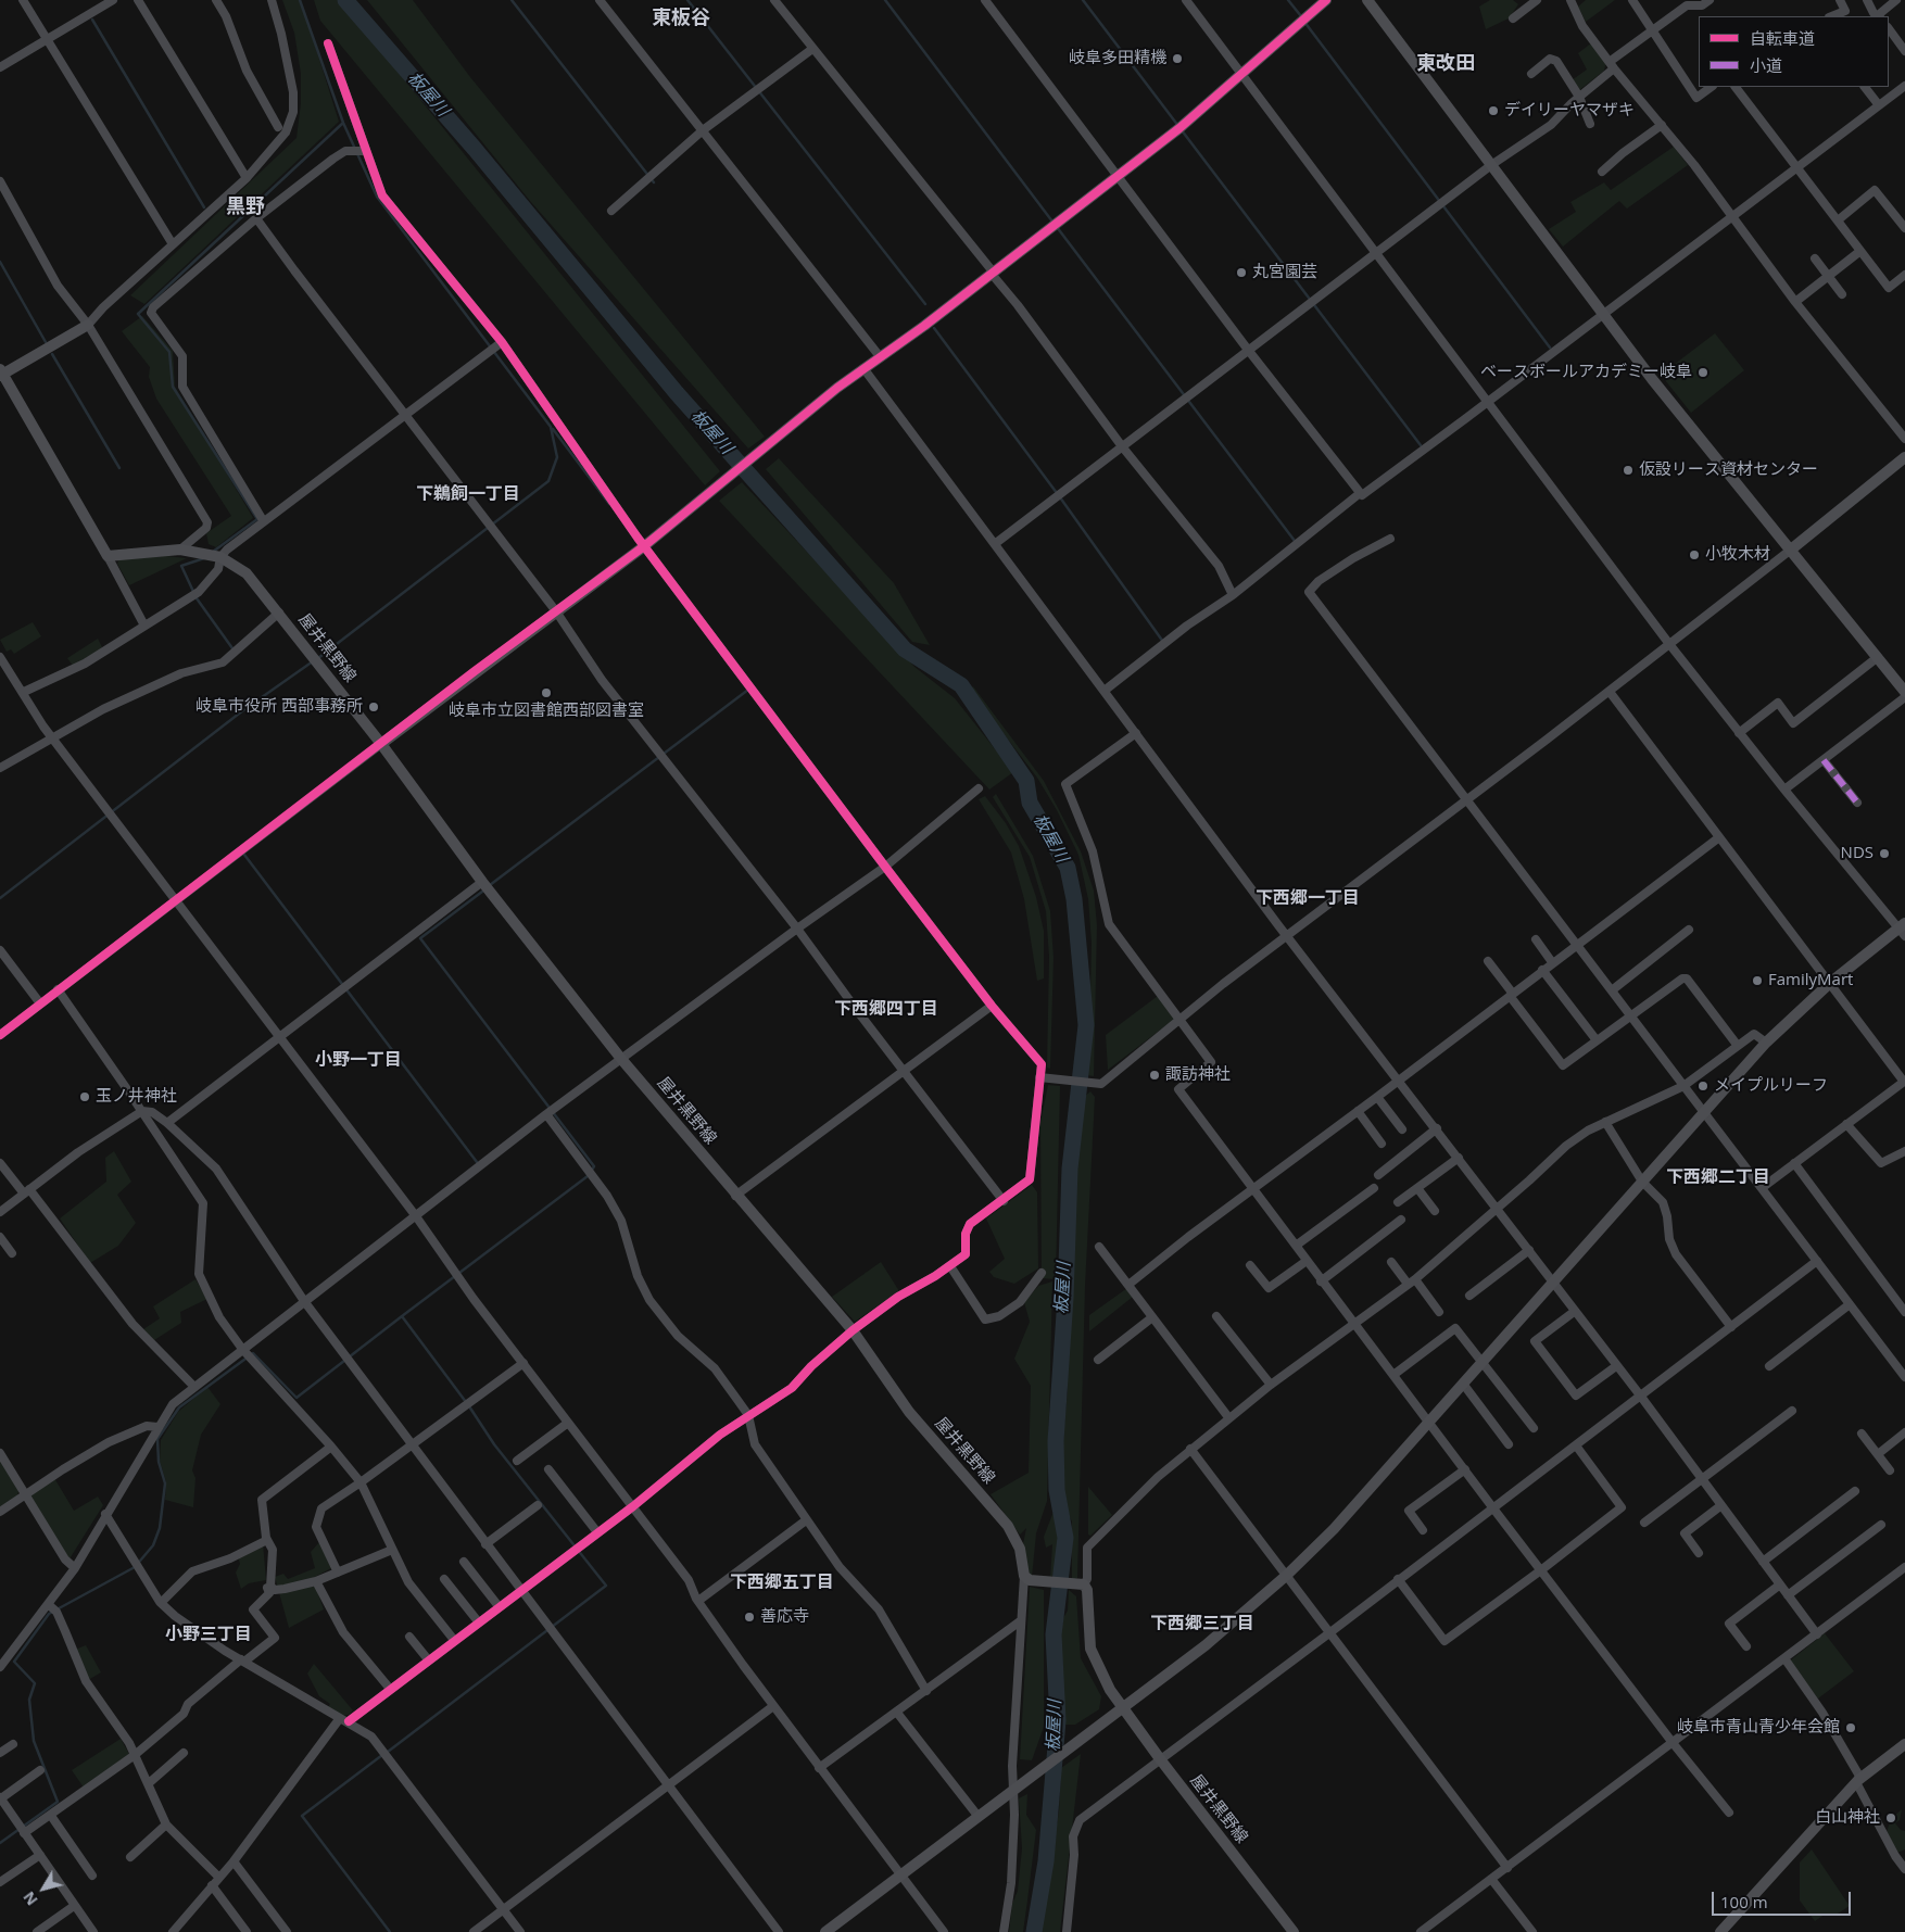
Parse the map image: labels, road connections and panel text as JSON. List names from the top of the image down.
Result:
{
  "streets": {
    "street": ["屋井黒野線"]
  },
  "districts": [
    "東板谷",
    "東改田",
    "黒野",
    "下鵜飼一丁目",
    "下西郷一丁目",
    "下西郷四丁目",
    "小野一丁目",
    "下西郷二丁目",
    "下西郷五丁目",
    "下西郷三丁目",
    "小野三丁目"
  ],
  "water": ["板屋川"],
  "places": [
    "岐阜多田精機",
    "デイリーヤマザキ",
    "丸宮園芸",
    "ベースボールアカデミー岐阜",
    "仮設リース資材センター",
    "小牧木材",
    "岐阜市立図書館西部図書室",
    "岐阜市役所 西部事務所",
    "NDS",
    "FamilyMart",
    "諏訪神社",
    "メイプルリーフ",
    "玉ノ井神社",
    "善応寺",
    "岐阜市青山青少年会館",
    "白山神社"
  ],
  "legend": ["自転車道", "小道"],
  "scale_bar": "100 m",
  "north": "bottom left"
}
